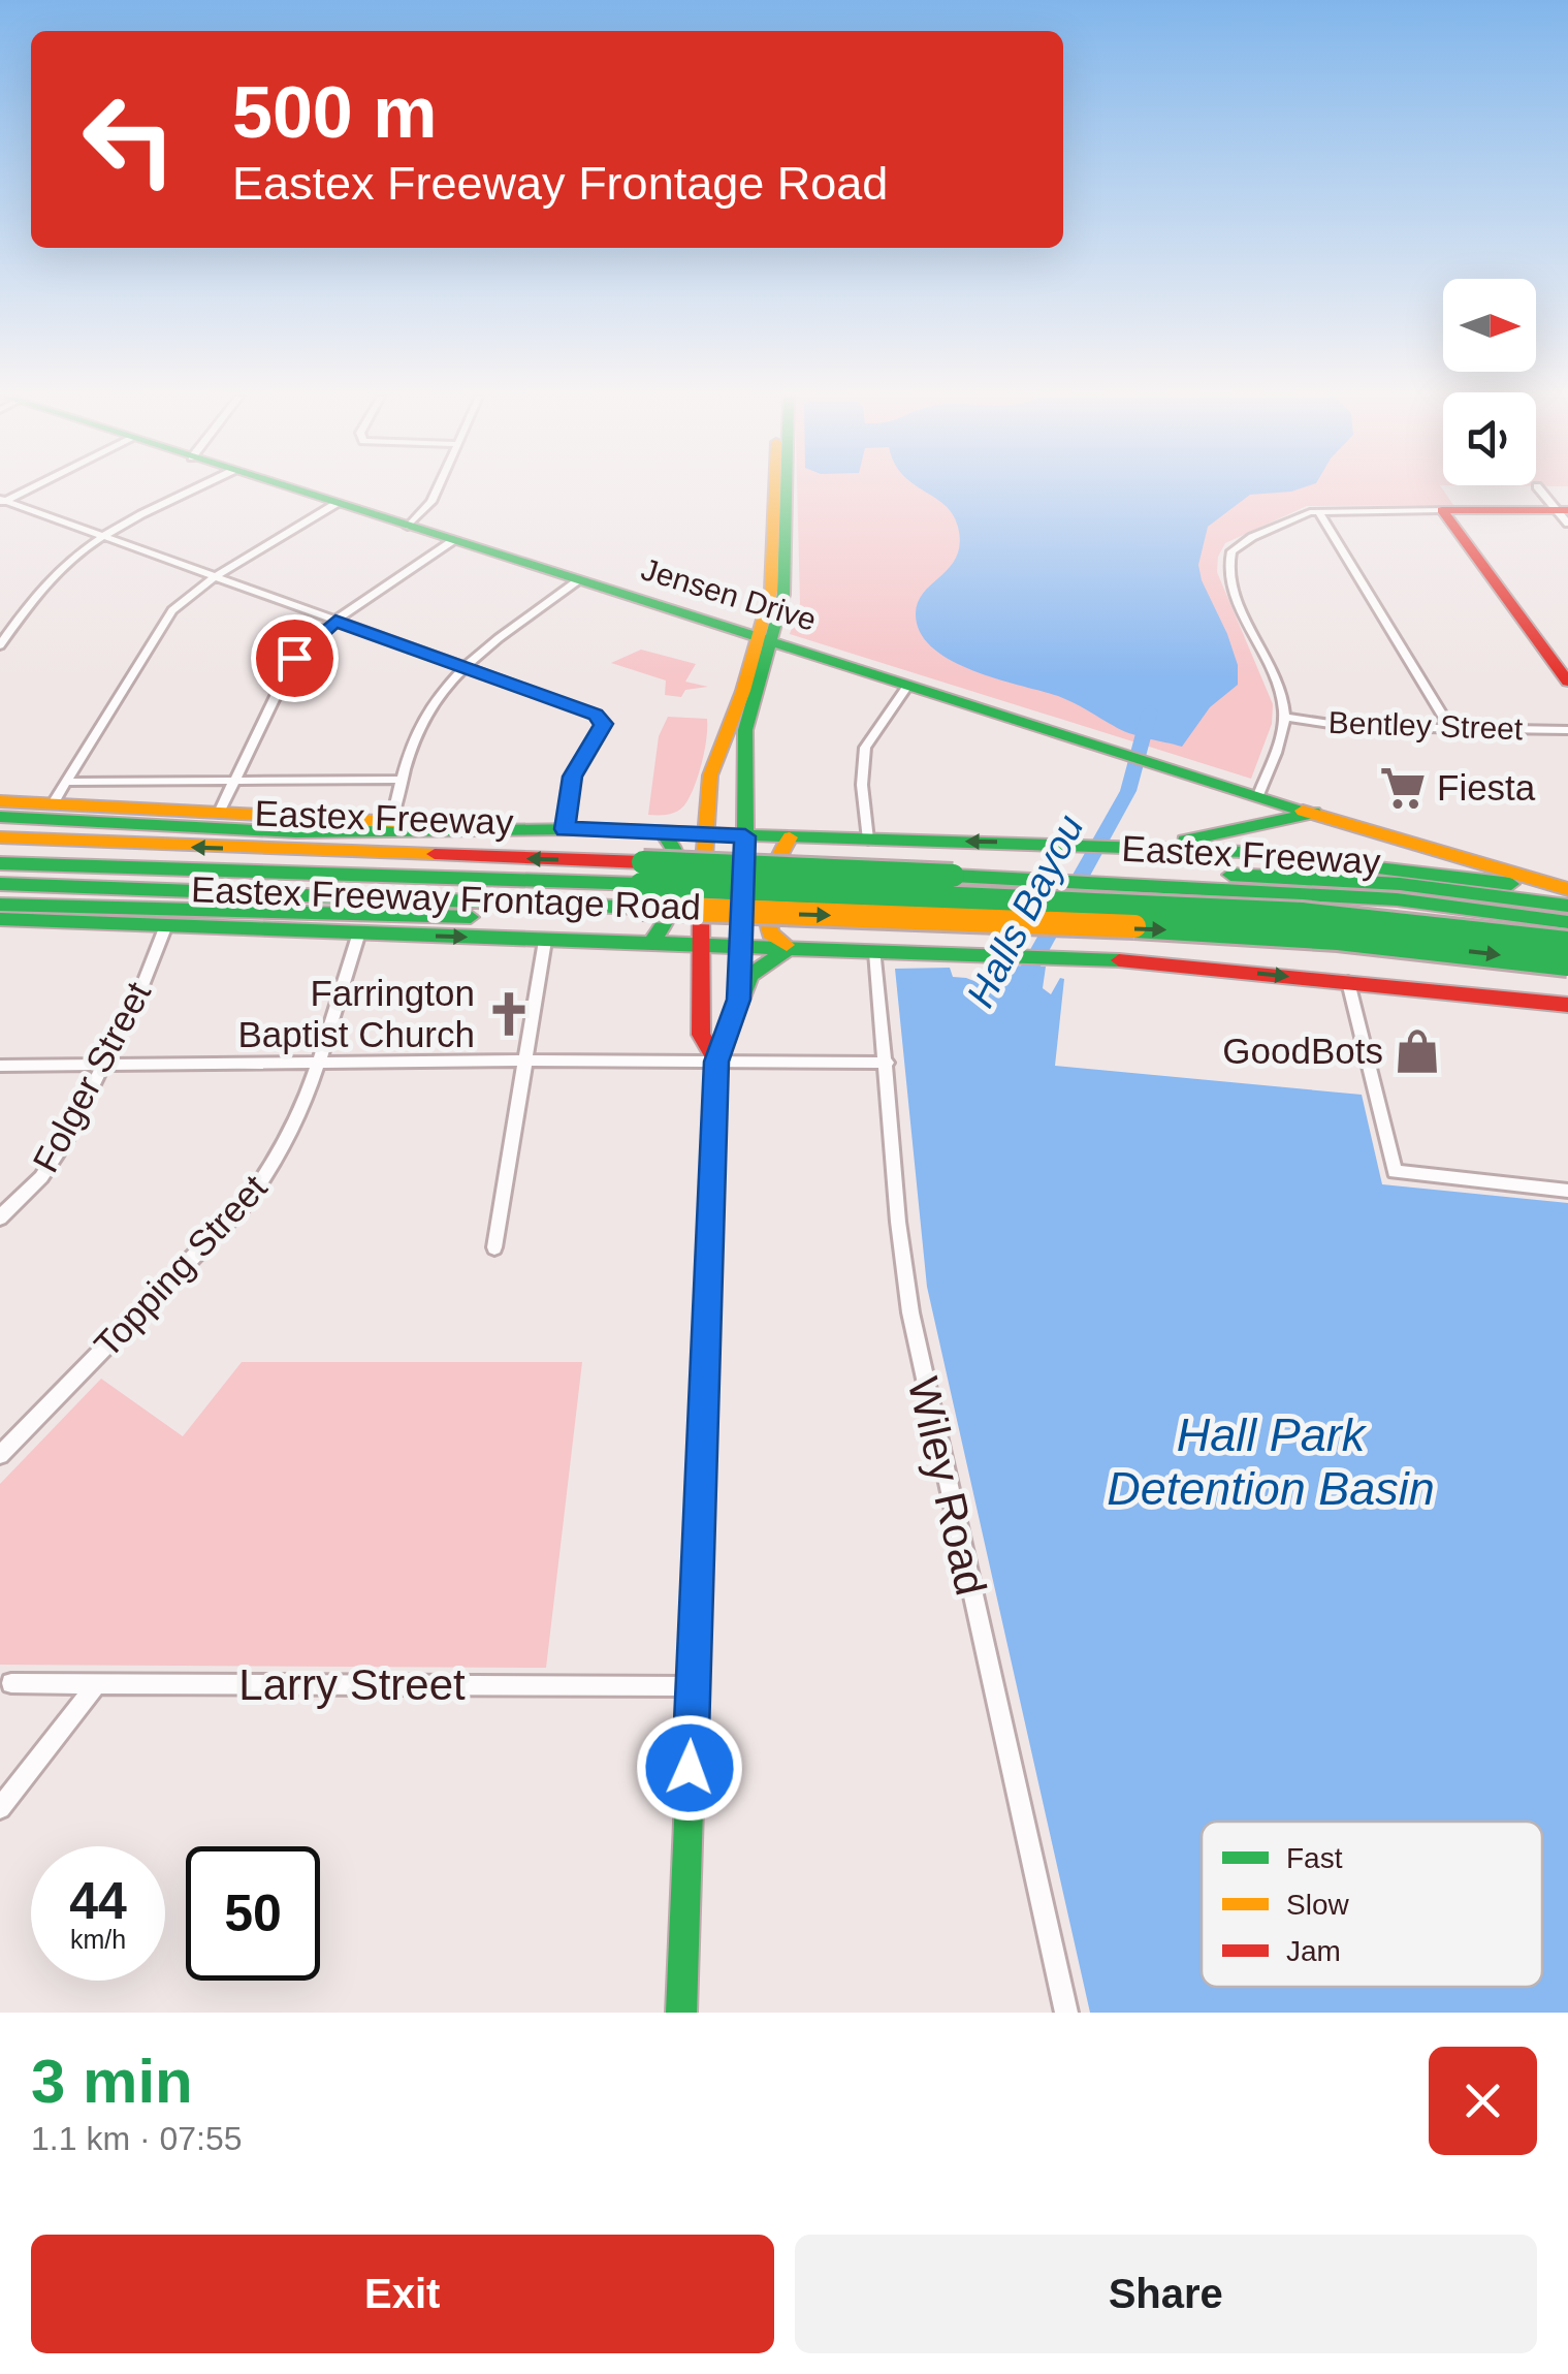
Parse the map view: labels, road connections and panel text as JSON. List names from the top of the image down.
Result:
{
  "streets": {
    "main road": ["Jensen Drive", "Eastex Freeway", "Eastex Freeway Frontage Road"],
    "street": [
      "Bentley Street",
      "Folger Street",
      "Topping Street",
      "Wiley Road",
      "Larry Street"
    ]
  },
  "crossings": [
    ["Jensen Drive", "Eastex Freeway Frontage Road"],
    ["Eastex Freeway Frontage Road", "Folger Street"],
    ["Eastex Freeway Frontage Road", "Topping Street"],
    ["Eastex Freeway Frontage Road", "Wiley Road"]
  ],
  "water": ["Halls Bayou", "Hall Park Detention Basin"],
  "places": {
    "supermarket": ["Fiesta"],
    "church": ["Farrington Baptist Church"],
    "shop": ["GoodBots"]
  },
  "legend": ["Fast", "Slow", "Jam"],
  "north": "right",
  "page": {
    "turn": ["500 m", "Eastex Freeway Frontage Road"],
    "speed": "44 km/h",
    "limit": "50",
    "heading": ["3 min", "1.1 km · 07:55"],
    "buttons": ["Exit", "Share"]
  }
}
